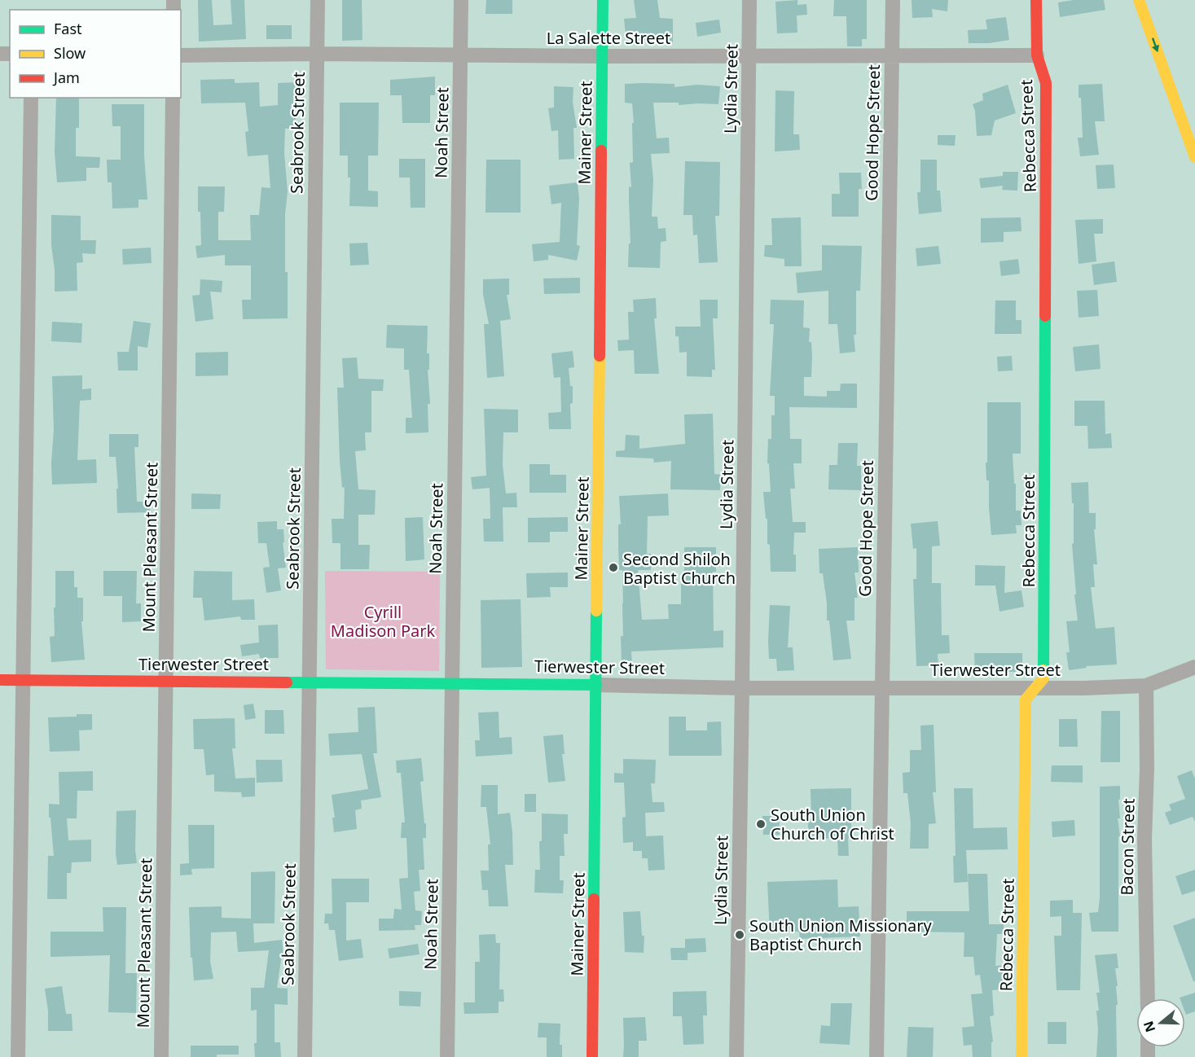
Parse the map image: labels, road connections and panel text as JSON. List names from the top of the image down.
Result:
{
  "streets": {
    "street": [
      "La Salette Street",
      "Lydia Street",
      "Seabrook Street",
      "Noah Street",
      "Mainer Street",
      "Good Hope Street",
      "Rebecca Street",
      "Mount Pleasant Street",
      "Tierwester Street",
      "Bacon Street"
    ]
  },
  "crossings": [
    ["La Salette Street", "Lydia Street"],
    ["La Salette Street", "Seabrook Street"],
    ["La Salette Street", "Noah Street"],
    ["La Salette Street", "Mainer Street"],
    ["La Salette Street", "Good Hope Street"],
    ["La Salette Street", "Rebecca Street"],
    ["Lydia Street", "Tierwester Street"],
    ["Seabrook Street", "Tierwester Street"],
    ["Noah Street", "Tierwester Street"],
    ["Mainer Street", "Tierwester Street"],
    ["Good Hope Street", "Tierwester Street"],
    ["Rebecca Street", "Tierwester Street"],
    ["Mount Pleasant Street", "Tierwester Street"],
    ["Tierwester Street", "Bacon Street"]
  ],
  "parks": ["Cyrill Madison Park"],
  "places": ["Second Shiloh Baptist Church", "South Union Church of Christ", "South Union Missionary Baptist Church"],
  "legend": ["Fast", "Slow", "Jam"],
  "north": "left"
}
